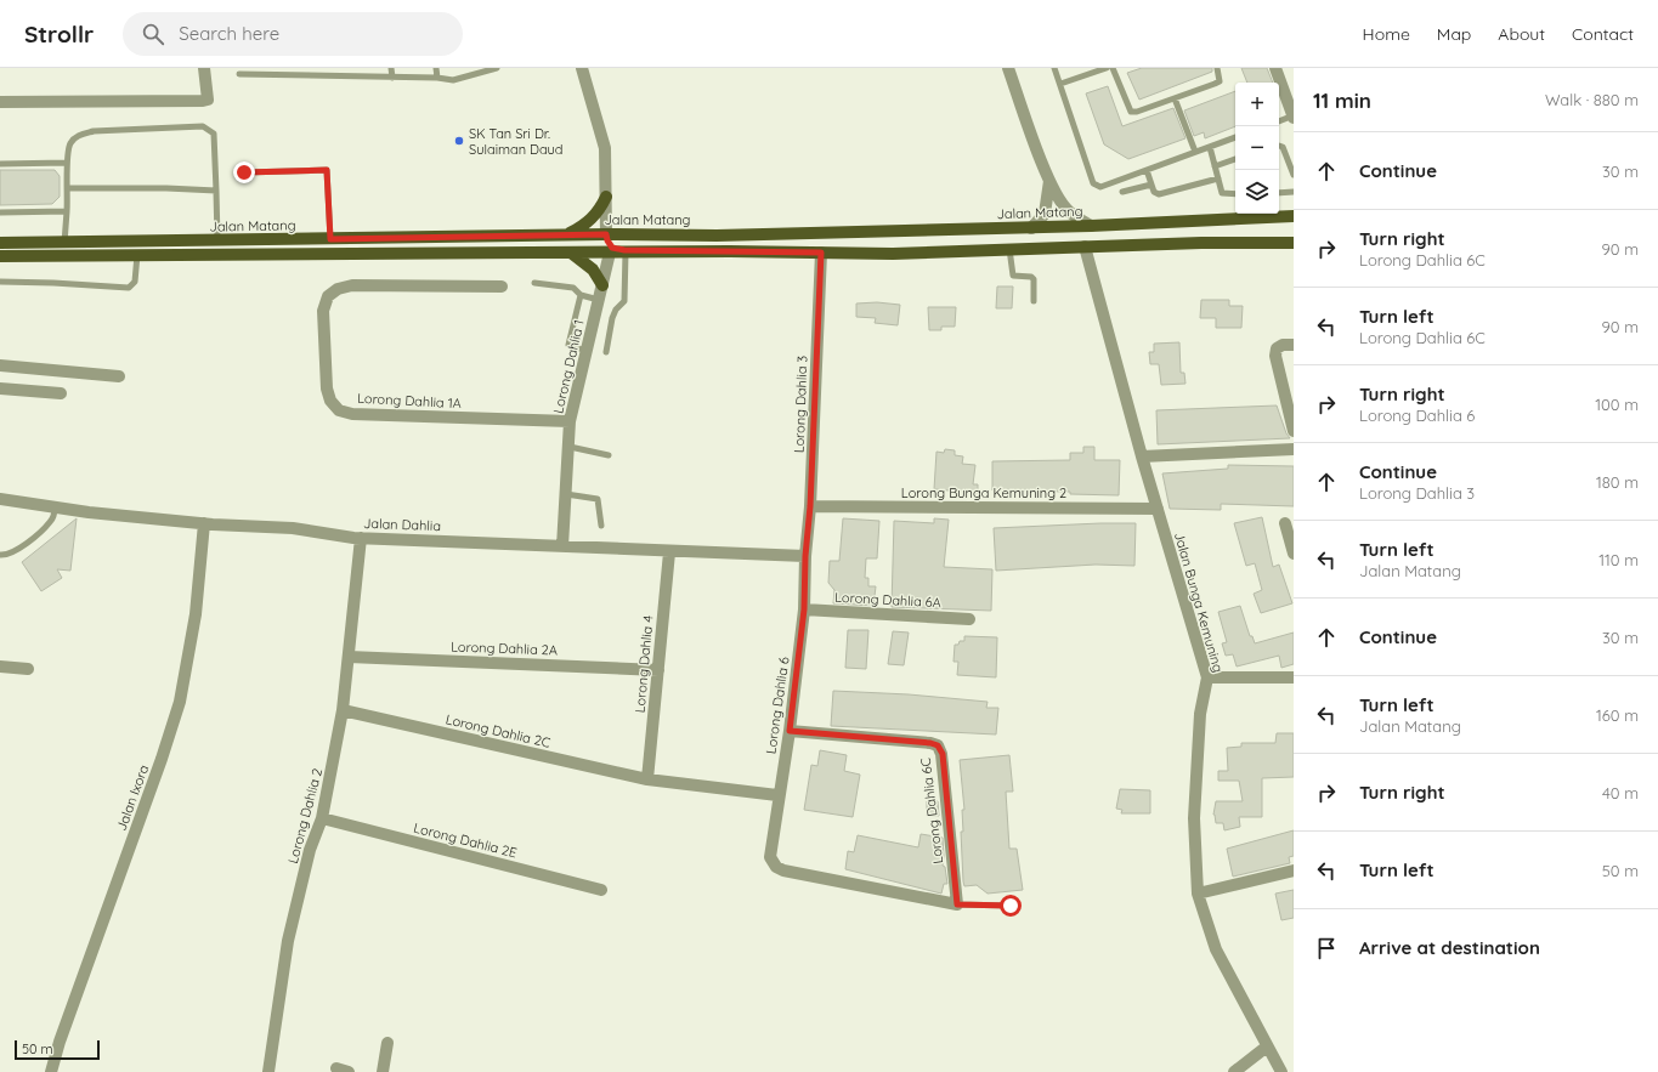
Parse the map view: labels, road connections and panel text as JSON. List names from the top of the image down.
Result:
{
  "streets": {
    "main road": ["Jalan Matang"],
    "street": [
      "Lorong Dahlia 1",
      "Lorong Dahlia 1A",
      "Lorong Dahlia 3",
      "Lorong Bunga Kemuning 2",
      "Jalan Dahlia",
      "Lorong Dahlia 6A",
      "Jalan Bunga Kemuning",
      "Lorong Dahlia 2A",
      "Lorong Dahlia 4",
      "Lorong Dahlia 6",
      "Lorong Dahlia 2C",
      "Jalan Ixora",
      "Lorong Dahlia 6C",
      "Lorong Dahlia 2",
      "Lorong Dahlia 2E"
    ]
  },
  "crossings": [
    ["Lorong Dahlia 1", "Lorong Dahlia 1A"],
    ["Lorong Dahlia 1", "Jalan Dahlia"],
    ["Lorong Dahlia 3", "Lorong Bunga Kemuning 2"],
    ["Lorong Dahlia 3", "Jalan Dahlia"],
    ["Lorong Dahlia 3", "Lorong Dahlia 6"],
    ["Lorong Bunga Kemuning 2", "Jalan Bunga Kemuning"],
    ["Jalan Dahlia", "Lorong Dahlia 4"],
    ["Jalan Dahlia", "Lorong Dahlia 6"],
    ["Jalan Dahlia", "Jalan Ixora"],
    ["Jalan Dahlia", "Lorong Dahlia 2"],
    ["Lorong Dahlia 6A", "Lorong Dahlia 6"],
    ["Lorong Dahlia 2A", "Lorong Dahlia 4"],
    ["Lorong Dahlia 2A", "Lorong Dahlia 2"],
    ["Lorong Dahlia 4", "Lorong Dahlia 2C"],
    ["Lorong Dahlia 6", "Lorong Dahlia 2C"],
    ["Lorong Dahlia 6", "Lorong Dahlia 6C"],
    ["Lorong Dahlia 2C", "Lorong Dahlia 2"],
    ["Lorong Dahlia 2", "Lorong Dahlia 2E"]
  ],
  "places": ["SK Tan Sri Dr. Sulaiman Daud"],
  "scale_bar": "50 m",
  "page": {
    "header": "Strollr",
    "search": "Search here",
    "nav": [
      "Home",
      "Map",
      "About",
      "Contact"
    ],
    "heading": ["11 min", "Walk · 880 m"],
    "map_buttons": ["+", "−"],
    "list": [
      ["Continue", "30 m"],
      ["Turn right", "Lorong Dahlia 6C", "90 m"],
      ["Turn left", "Lorong Dahlia 6C", "90 m"],
      ["Turn right", "Lorong Dahlia 6", "100 m"],
      ["Continue", "Lorong Dahlia 3", "180 m"],
      ["Turn left", "Jalan Matang", "110 m"],
      ["Continue", "30 m"],
      ["Turn left", "Jalan Matang", "160 m"],
      ["Turn right", "40 m"],
      ["Turn left", "50 m"],
      "Arrive at destination"
    ],
    "scale": "50 m"
  }
}
